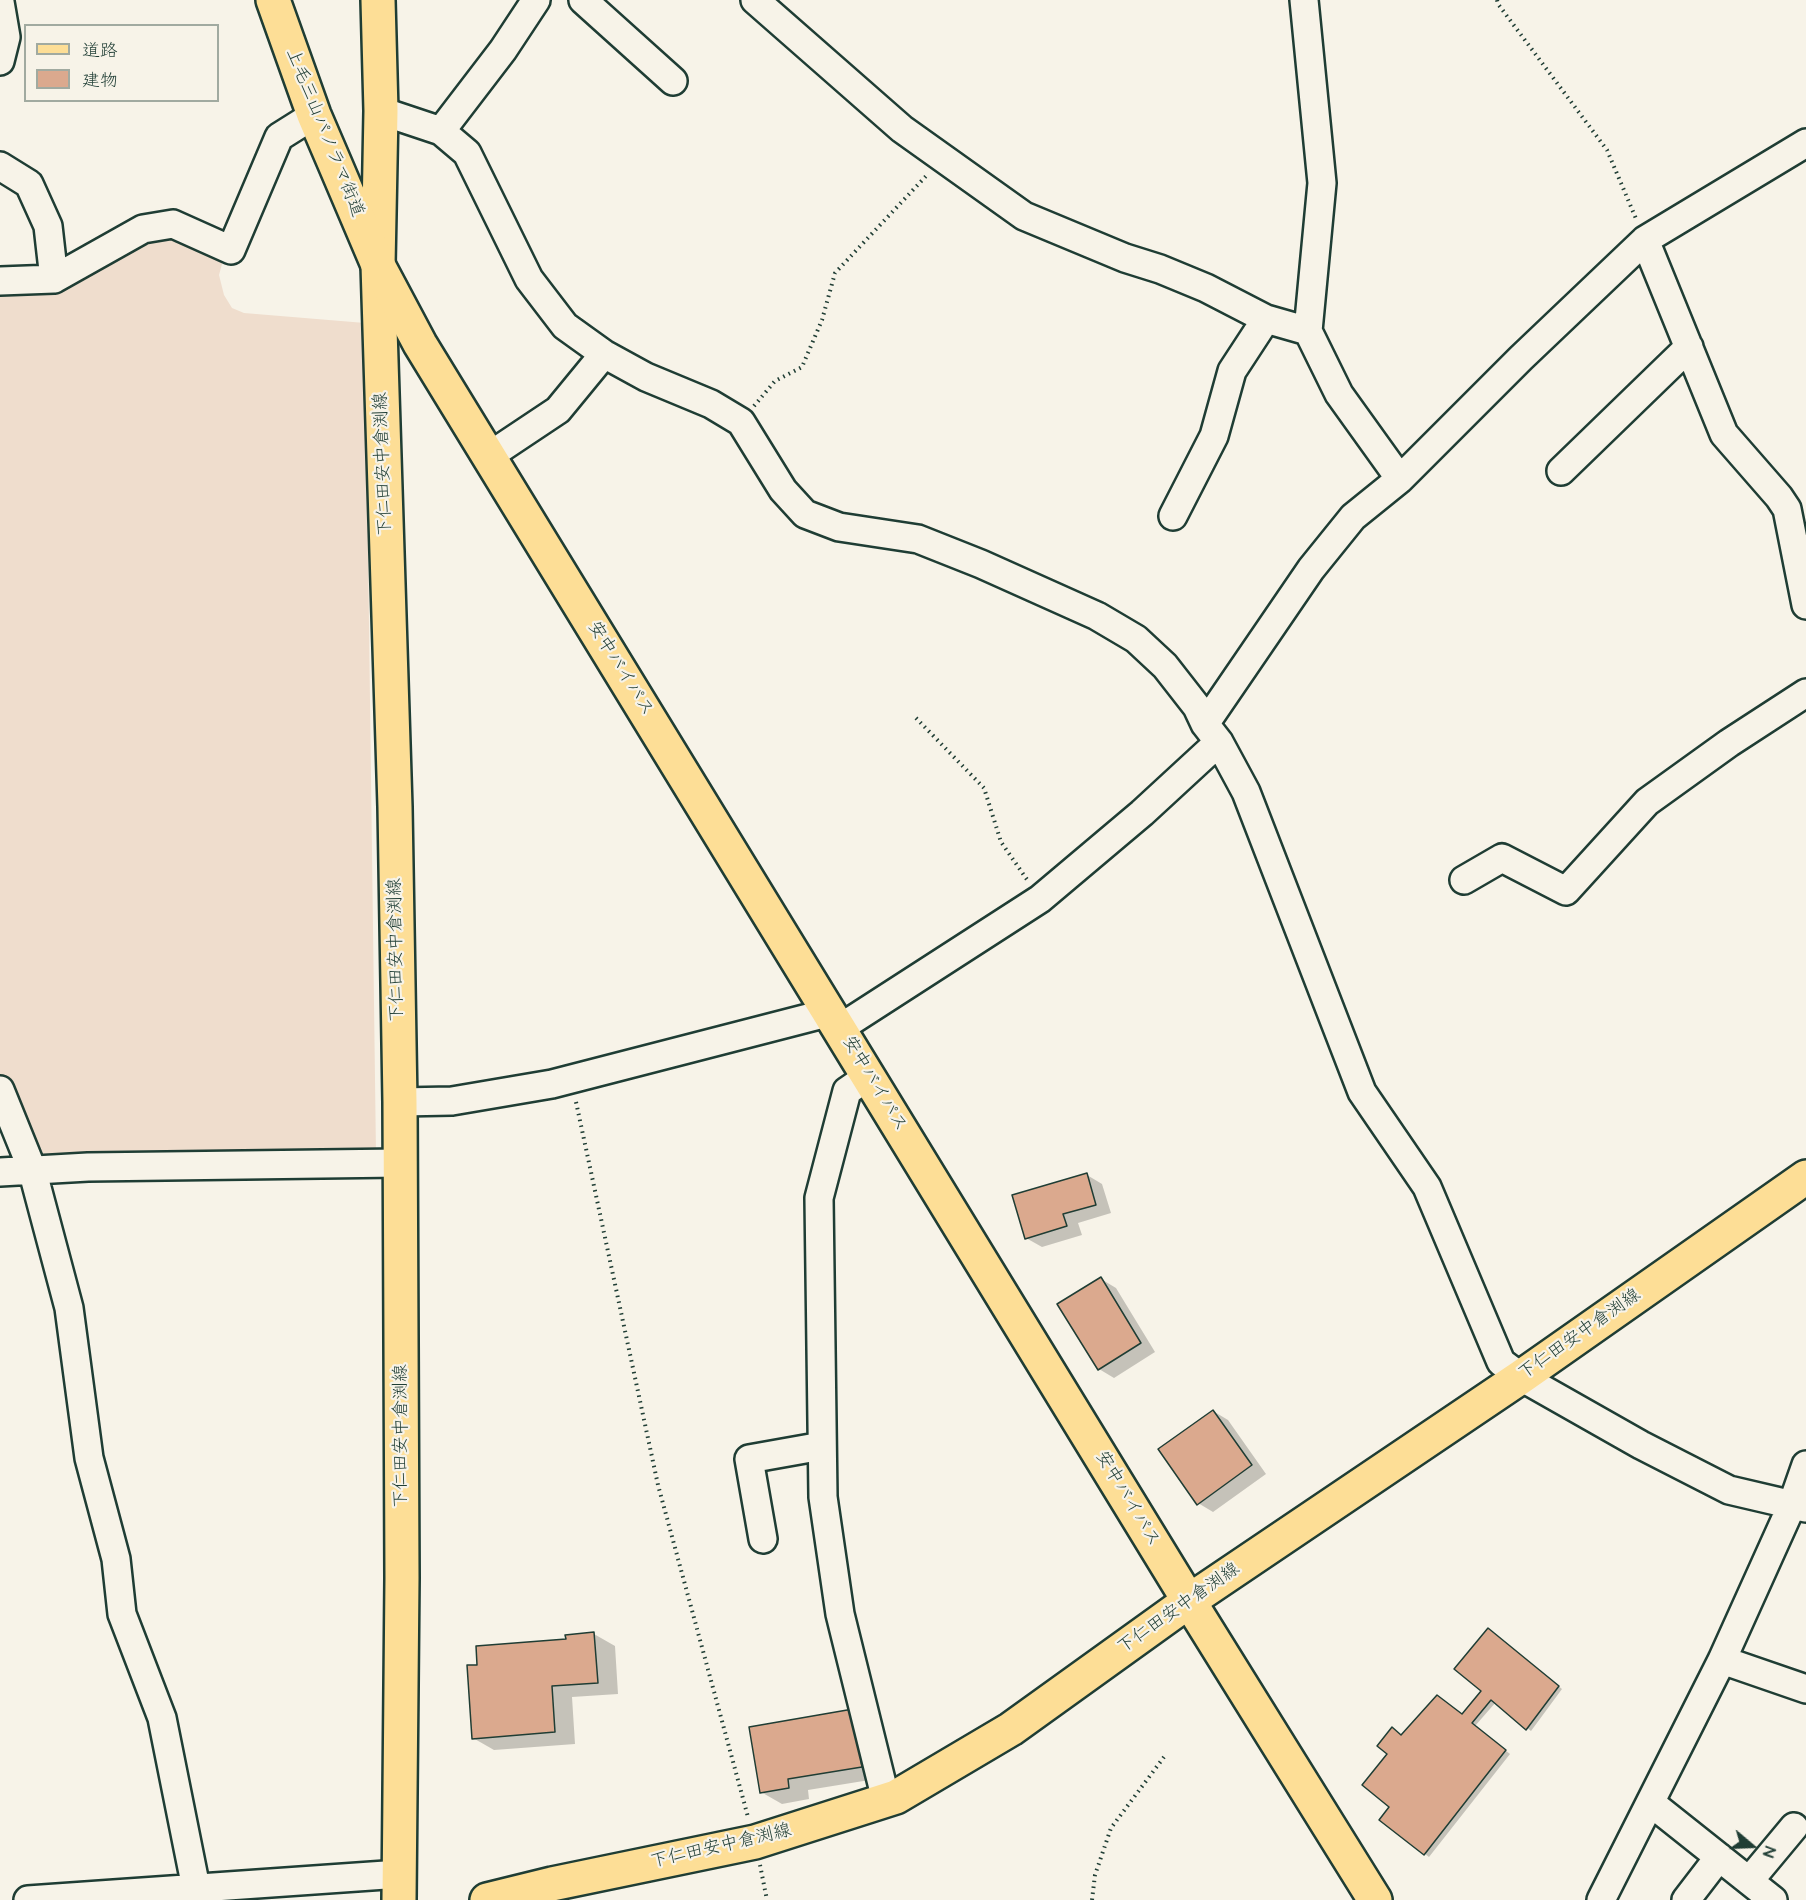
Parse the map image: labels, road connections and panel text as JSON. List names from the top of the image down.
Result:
{
  "streets": {
    "main road": ["上毛三山パノラマ街道", "下仁田安中倉渕線", "安中バイパス"]
  },
  "crossings": [
    ["上毛三山パノラマ街道", "下仁田安中倉渕線"],
    ["上毛三山パノラマ街道", "安中バイパス"],
    ["下仁田安中倉渕線", "安中バイパス"]
  ],
  "legend": ["道路", "建物"],
  "north": "right"
}
